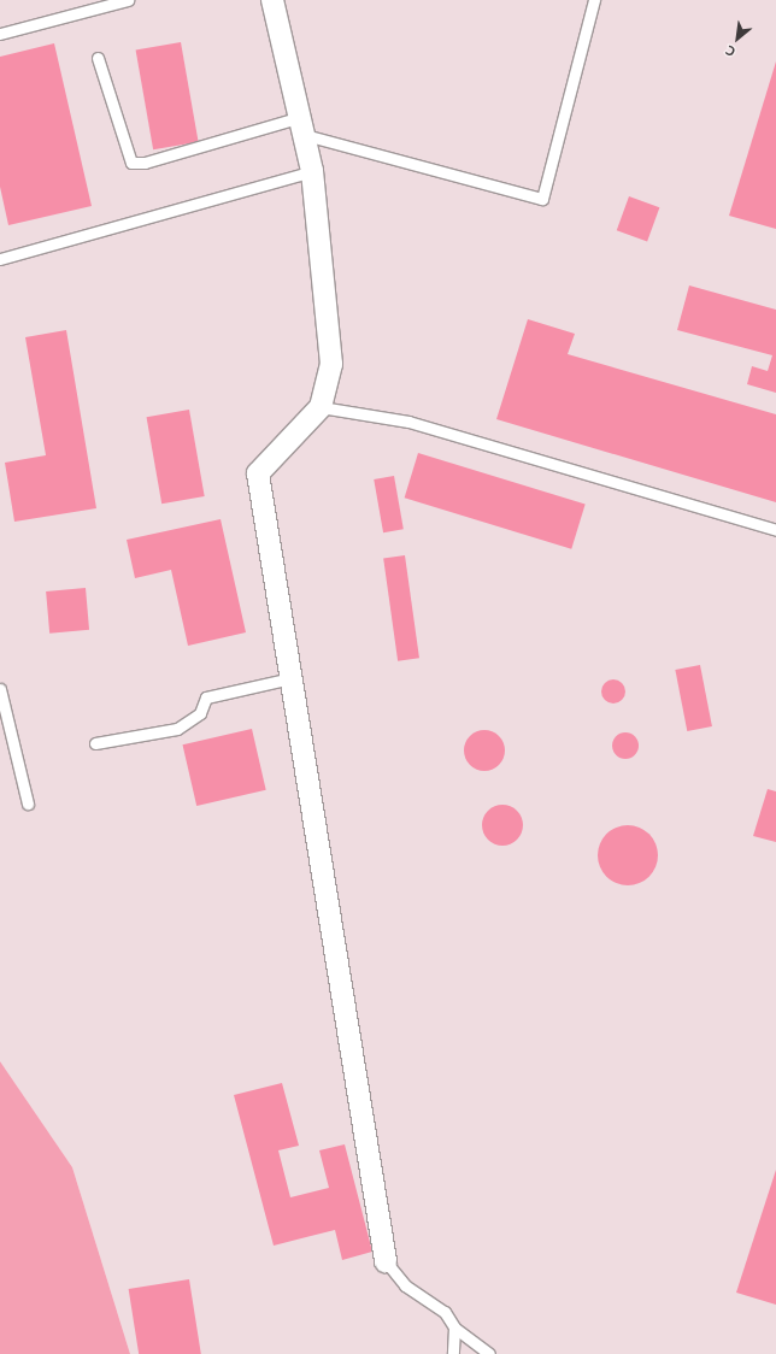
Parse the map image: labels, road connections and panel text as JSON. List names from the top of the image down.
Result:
{
  "north": "bottom left"
}
